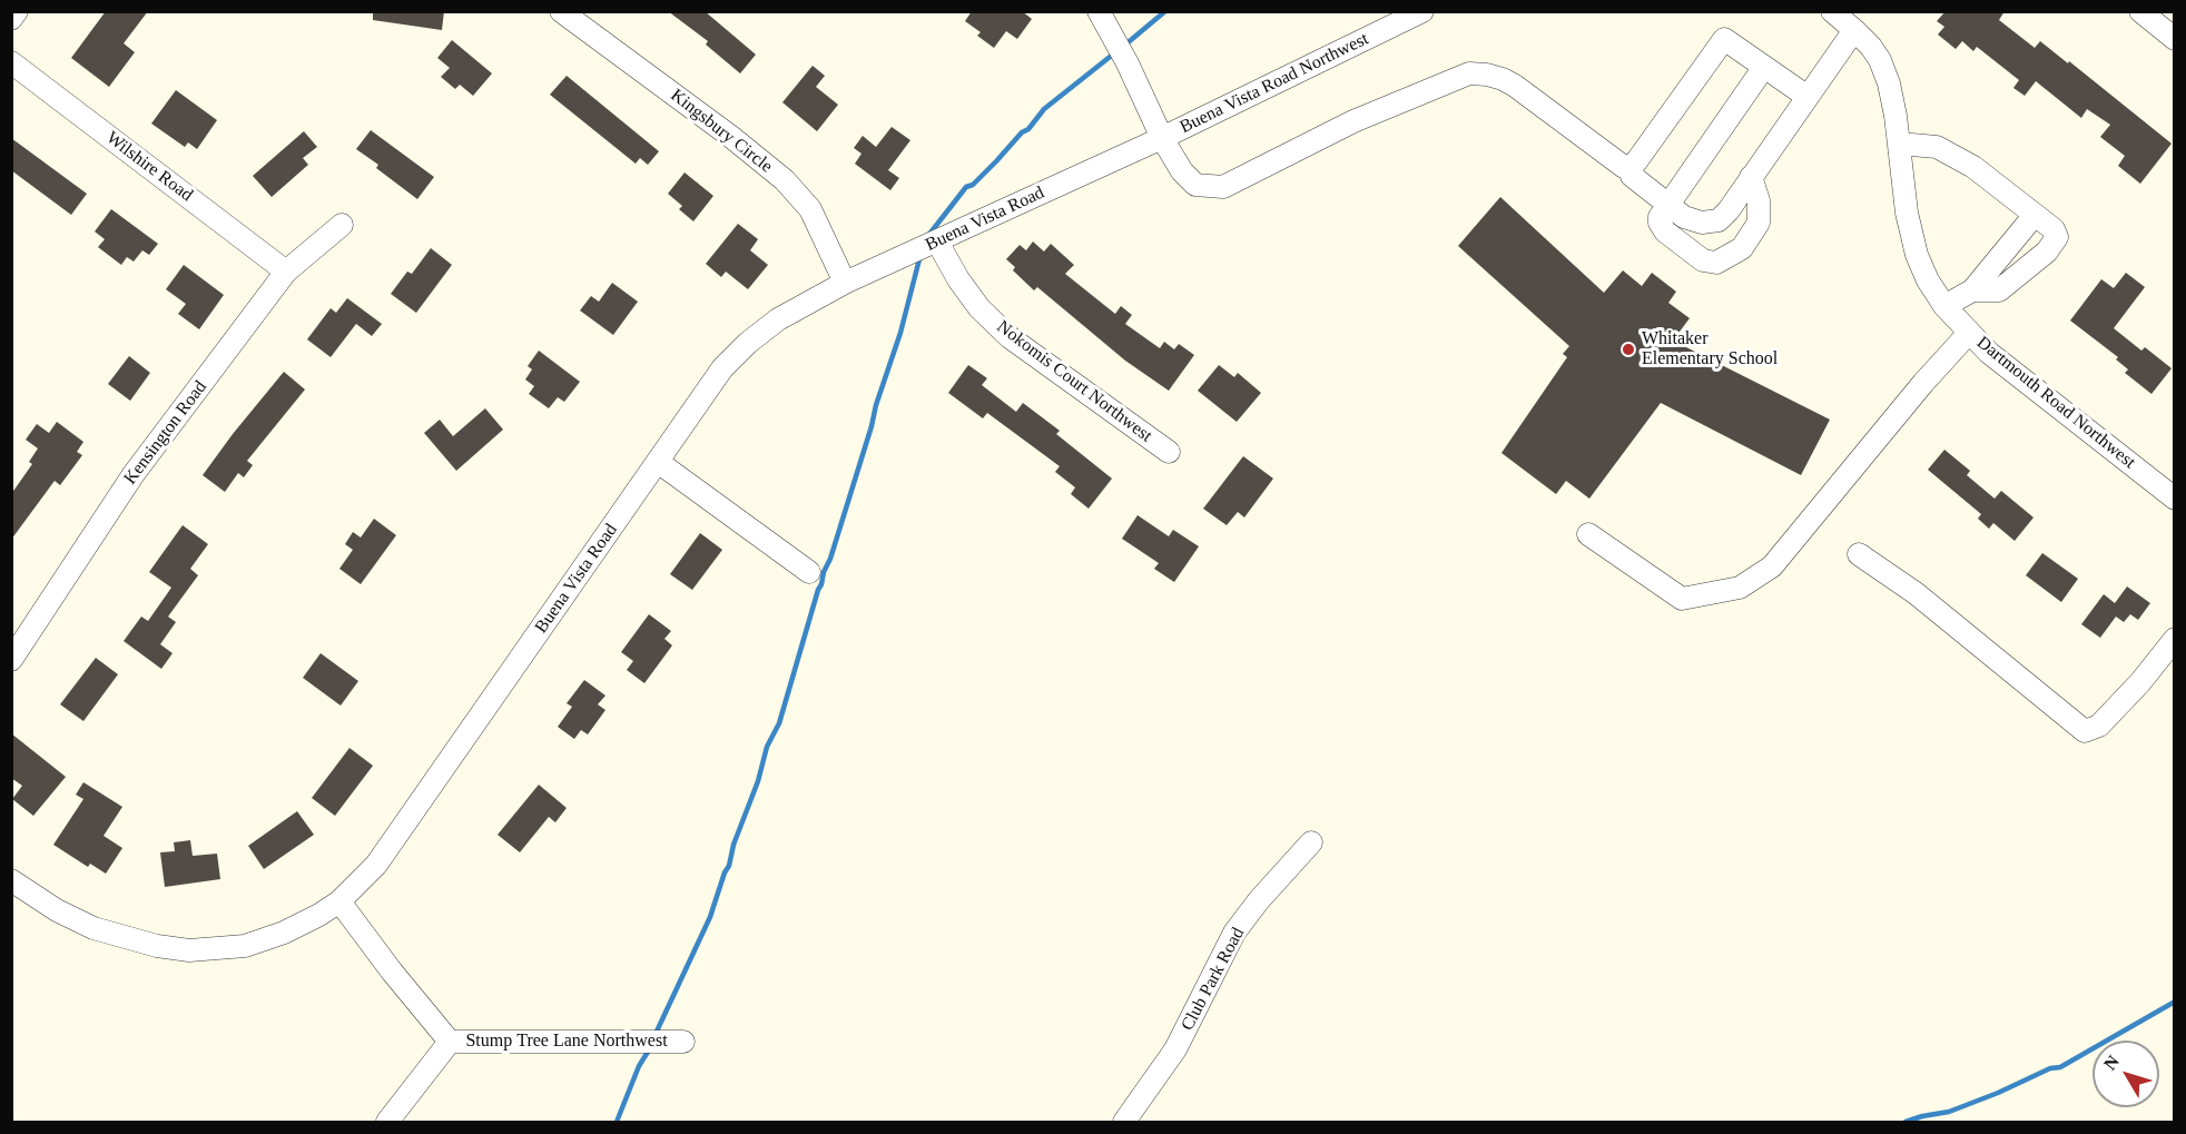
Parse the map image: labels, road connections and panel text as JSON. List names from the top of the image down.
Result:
{
  "streets": {
    "street": [
      "Buena Vista Road Northwest",
      "Kingsbury Circle",
      "Wilshire Road",
      "Buena Vista Road",
      "Nokomis Court Northwest",
      "Dartmouth Road Northwest",
      "Kensington Road",
      "Club Park Road",
      "Stump Tree Lane Northwest"
    ]
  },
  "crossings": [
    ["Buena Vista Road Northwest", "Buena Vista Road"],
    ["Kingsbury Circle", "Buena Vista Road"],
    ["Wilshire Road", "Kensington Road"],
    ["Buena Vista Road", "Nokomis Court Northwest"]
  ],
  "places": ["Whitaker Elementary School"],
  "north": "top left"
}
